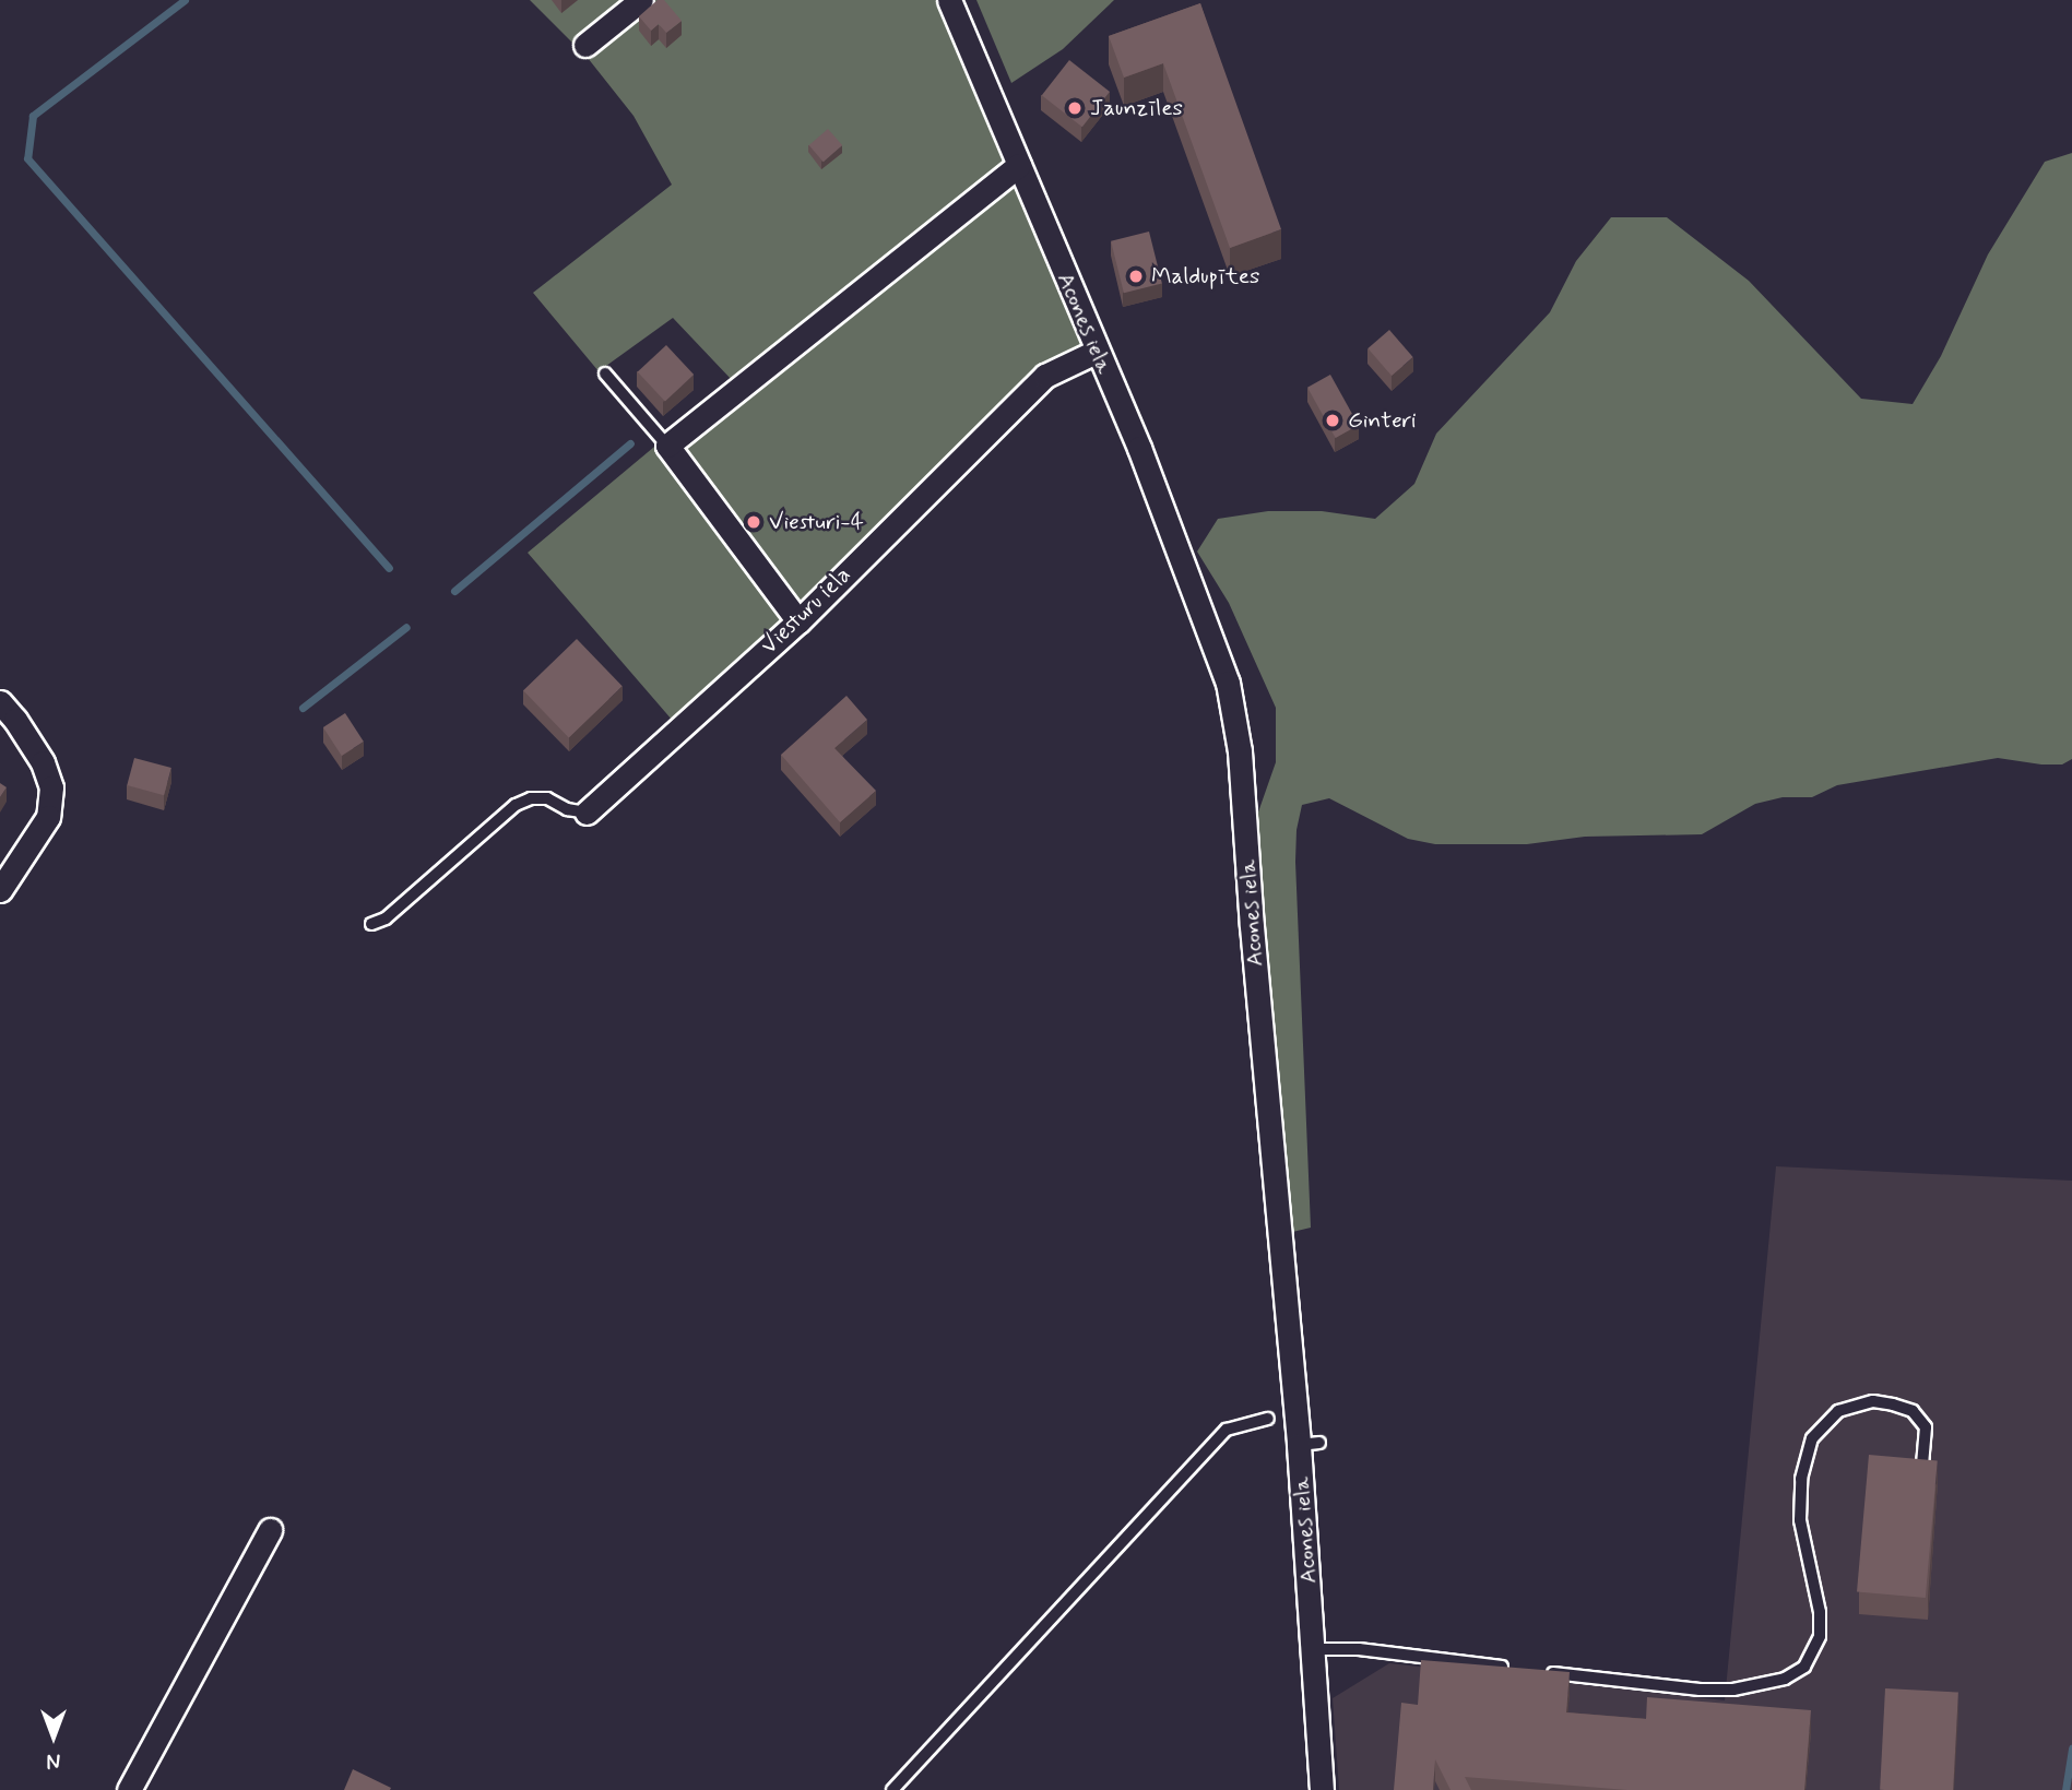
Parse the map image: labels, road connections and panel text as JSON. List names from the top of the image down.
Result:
{
  "streets": {
    "street": ["Acones iela", "Viesturu iela"]
  },
  "crossings": [
    ["Acones iela", "Viesturu iela"]
  ],
  "places": [
    "Jaunzīles",
    "Maldupītes",
    "Ginteri",
    "Viesturi-4"
  ],
  "north": "bottom"
}
